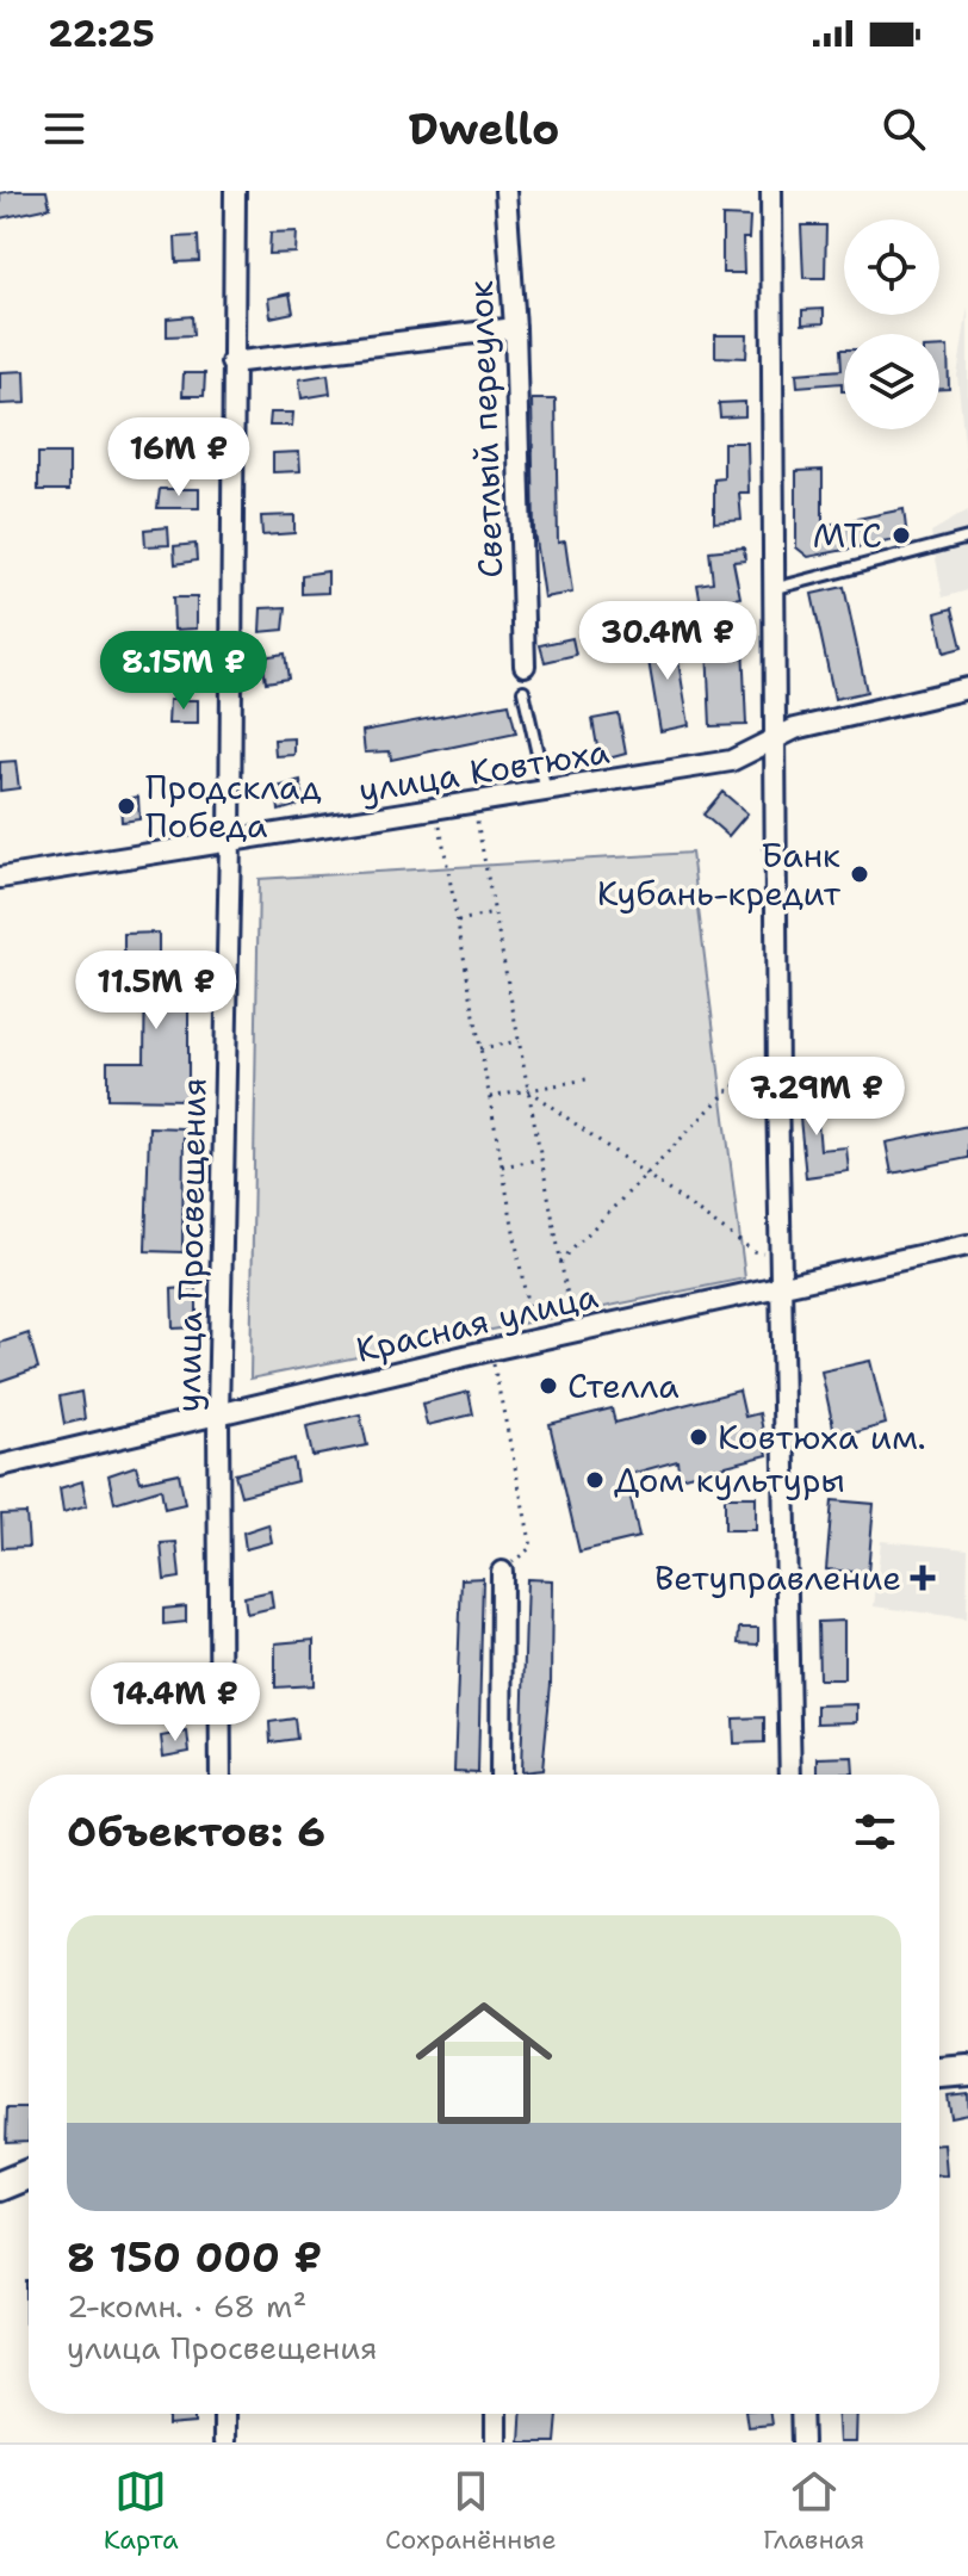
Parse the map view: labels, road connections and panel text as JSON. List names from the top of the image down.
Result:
{
  "streets": {
    "street": [
      "Светлый переулок",
      "улица Ковтюха",
      "улица Просвещения",
      "Красная улица"
    ]
  },
  "crossings": [
    ["улица Ковтюха", "улица Просвещения"],
    ["улица Просвещения", "Красная улица"]
  ],
  "places": {
    "other": [
      "МТС",
      "Продсклад Победа",
      "Банк Кубань-кредит",
      "Стелла",
      "Ковтюха им.",
      "Дом культуры"
    ],
    "health": ["Ветуправление"]
  },
  "page": {
    "status": "22:25",
    "header": "Dwello",
    "price": [
      "16M ₽",
      "30.4M ₽",
      "8.15M ₽",
      "11.5M ₽",
      "7.29M ₽",
      "14.4M ₽"
    ],
    "heading": "Объектов: 6",
    "list": [
      {
        "name": "8 150 000 ₽",
        "note": "2-комн. · 68 m² · улица Просвещения"
      }
    ],
    "tabs": ["Карта", "Сохранённые", "Главная"]
  }
}
